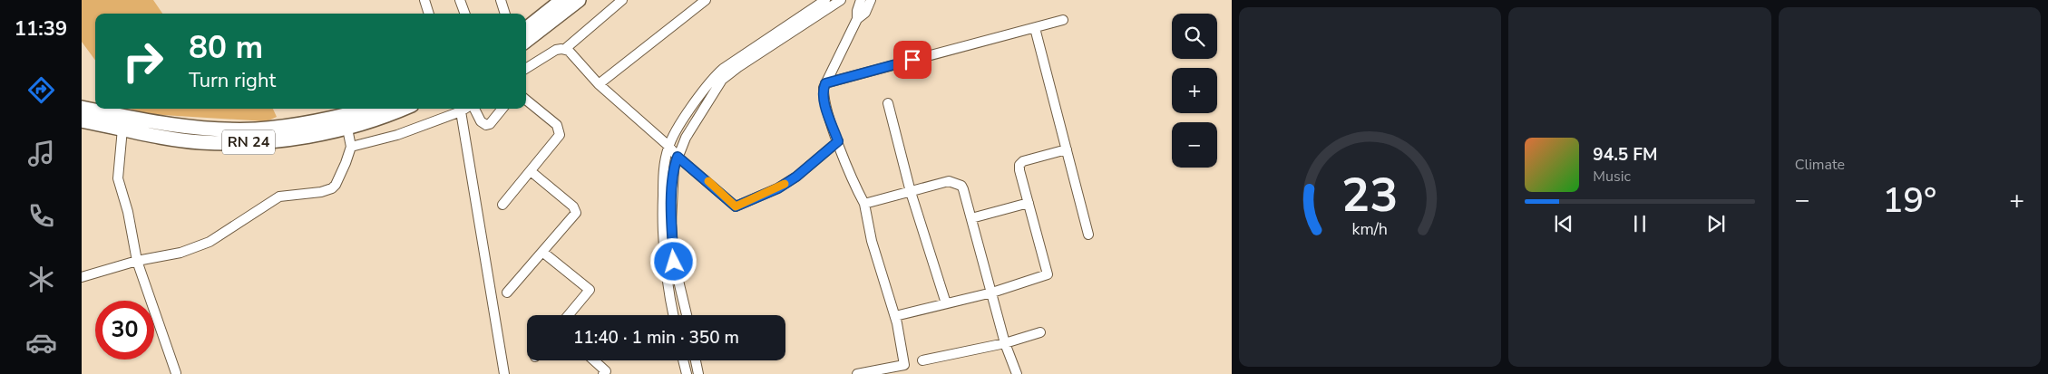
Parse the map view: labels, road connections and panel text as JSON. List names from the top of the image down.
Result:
{
  "streets": {
    "highway": ["RN 24"]
  },
  "page": {
    "tabs": "11:39",
    "tile": "Climate",
    "map_buttons": ["+", "−"],
    "turn": ["80 m", "Turn right"],
    "song": ["94.5 FM", "Music"],
    "heat": ["−", "19°", "+"],
    "limit": "30",
    "trip": "11:40 · 1 min · 350 m",
    "gauge": ["23", "km/h"]
  }
}
